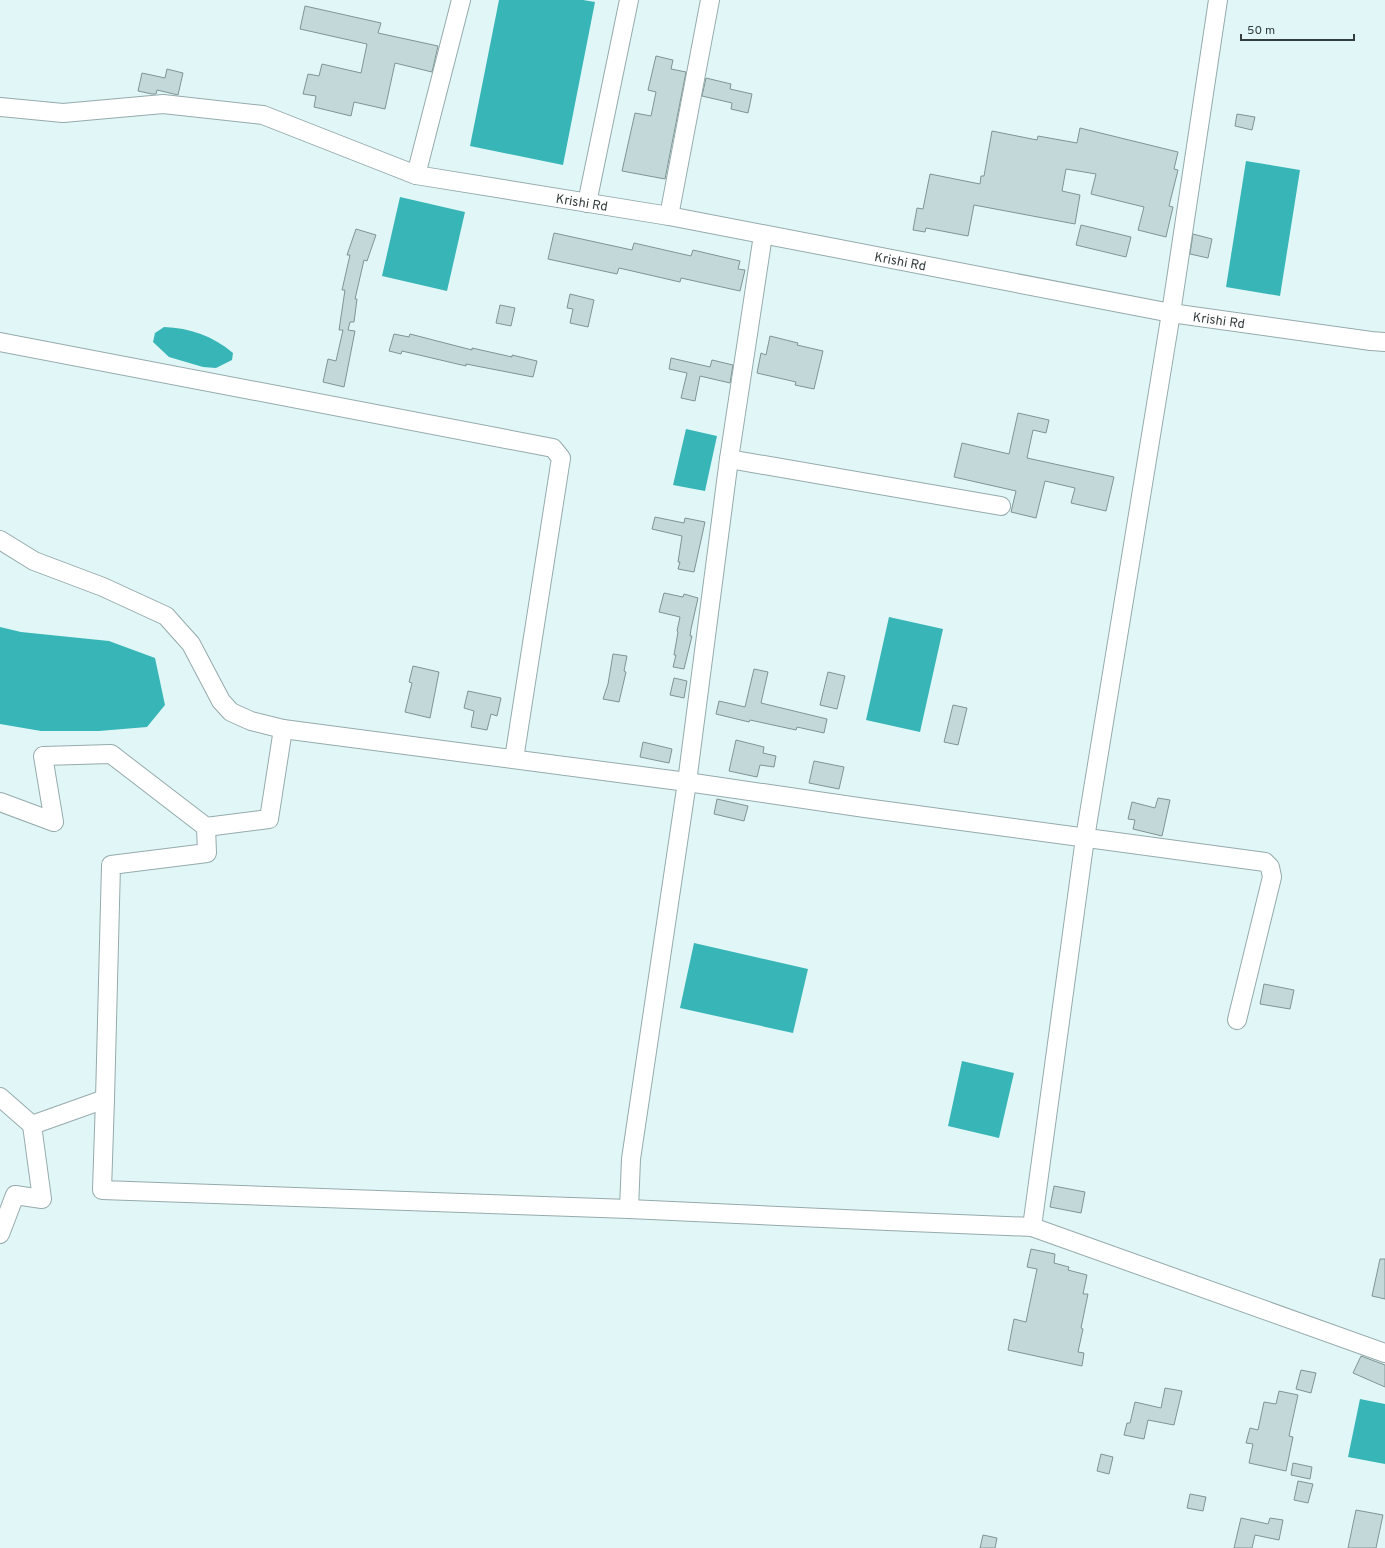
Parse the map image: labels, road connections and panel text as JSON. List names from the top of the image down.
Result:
{
  "streets": {
    "street": ["Krishi Rd"]
  },
  "scale_bar": "50 m"
}
